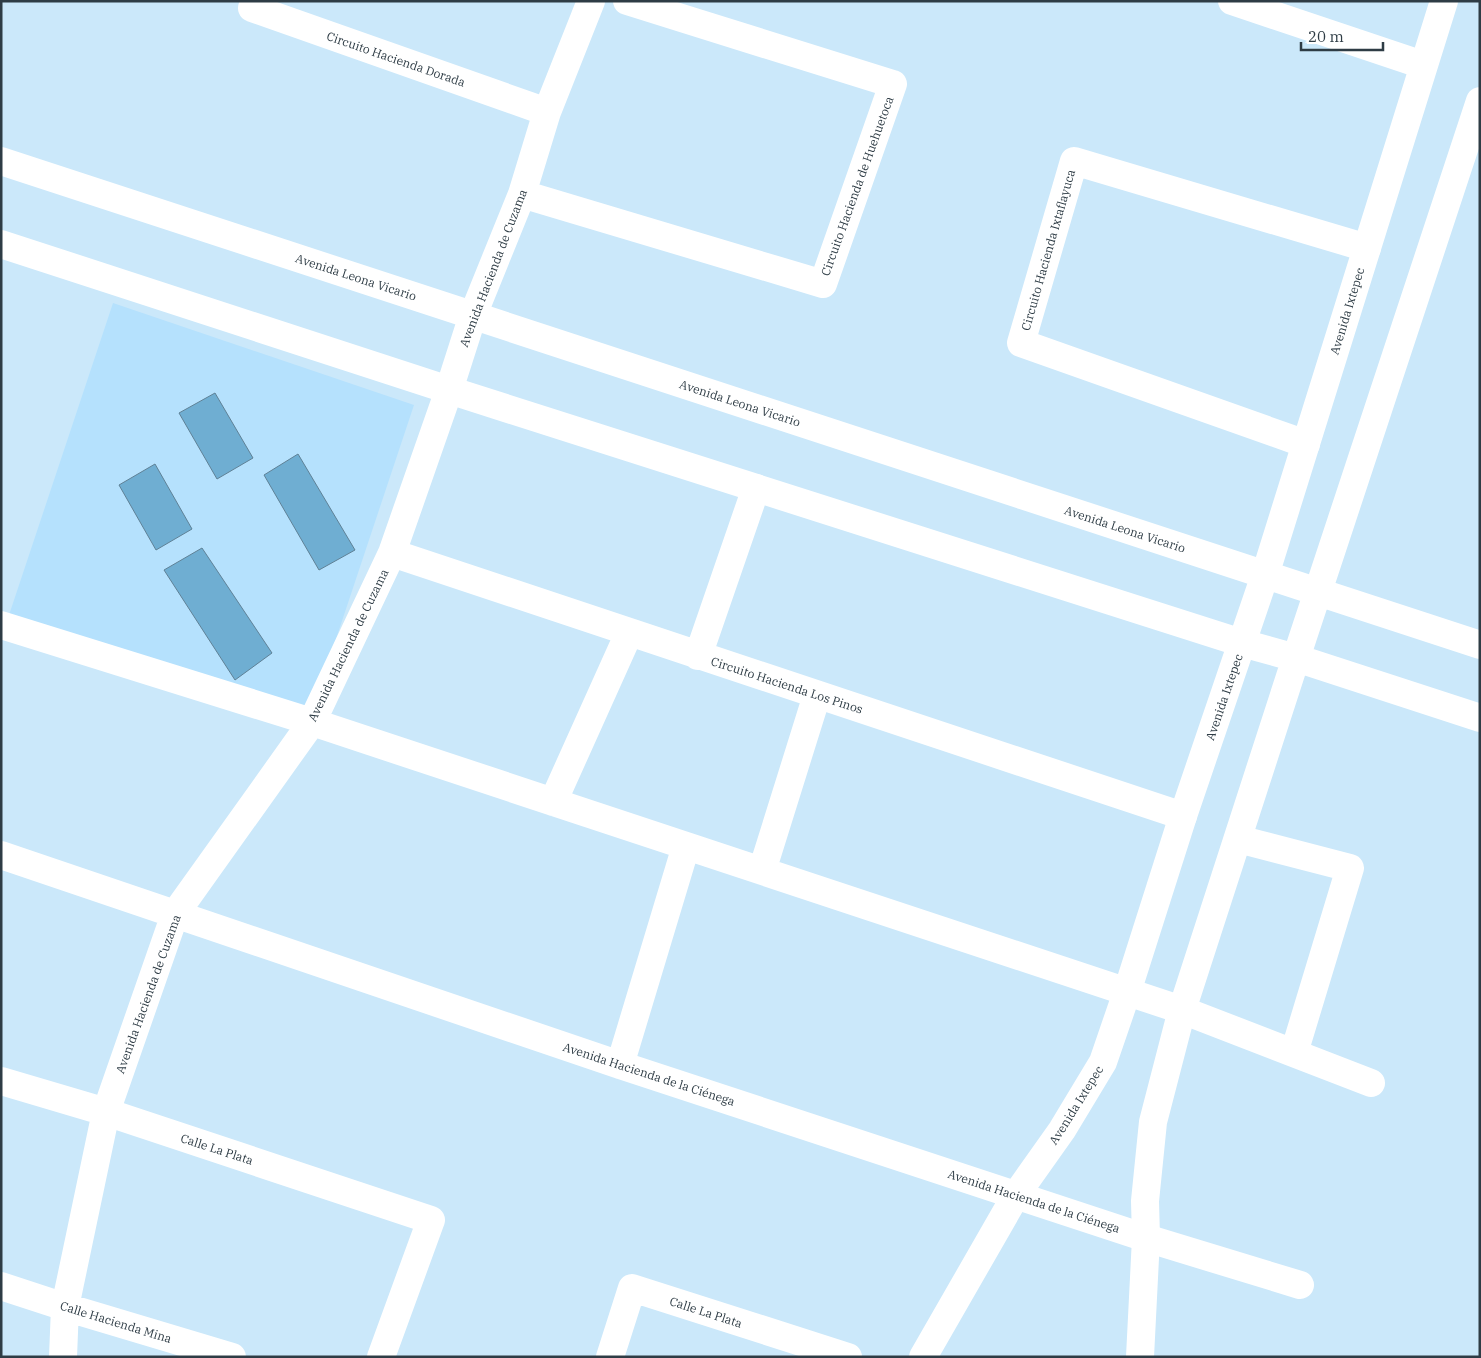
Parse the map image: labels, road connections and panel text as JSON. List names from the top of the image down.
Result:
{
  "streets": {
    "street": [
      "Circuito Hacienda Dorada",
      "Circuito Hacienda de Huehuetoca",
      "Circuito Hacienda Ixtaflayuca",
      "Avenida Hacienda de Cuzama",
      "Avenida Leona Vicario",
      "Avenida Ixtepec",
      "Circuito Hacienda Los Pinos",
      "Avenida Hacienda de la Ciénega",
      "Calle La Plata",
      "Calle Hacienda Mina"
    ]
  },
  "crossings": [
    ["Circuito Hacienda Dorada", "Avenida Hacienda de Cuzama"],
    ["Circuito Hacienda de Huehuetoca", "Avenida Hacienda de Cuzama"],
    ["Circuito Hacienda Ixtaflayuca", "Avenida Ixtepec"],
    ["Avenida Hacienda de Cuzama", "Avenida Leona Vicario"],
    ["Avenida Hacienda de Cuzama", "Circuito Hacienda Los Pinos"],
    ["Avenida Hacienda de Cuzama", "Avenida Hacienda de la Ciénega"],
    ["Avenida Hacienda de Cuzama", "Calle La Plata"],
    ["Avenida Hacienda de Cuzama", "Calle Hacienda Mina"],
    ["Avenida Leona Vicario", "Avenida Ixtepec"],
    ["Avenida Ixtepec", "Circuito Hacienda Los Pinos"],
    ["Avenida Ixtepec", "Avenida Hacienda de la Ciénega"]
  ],
  "scale_bar": "20 m"
}
